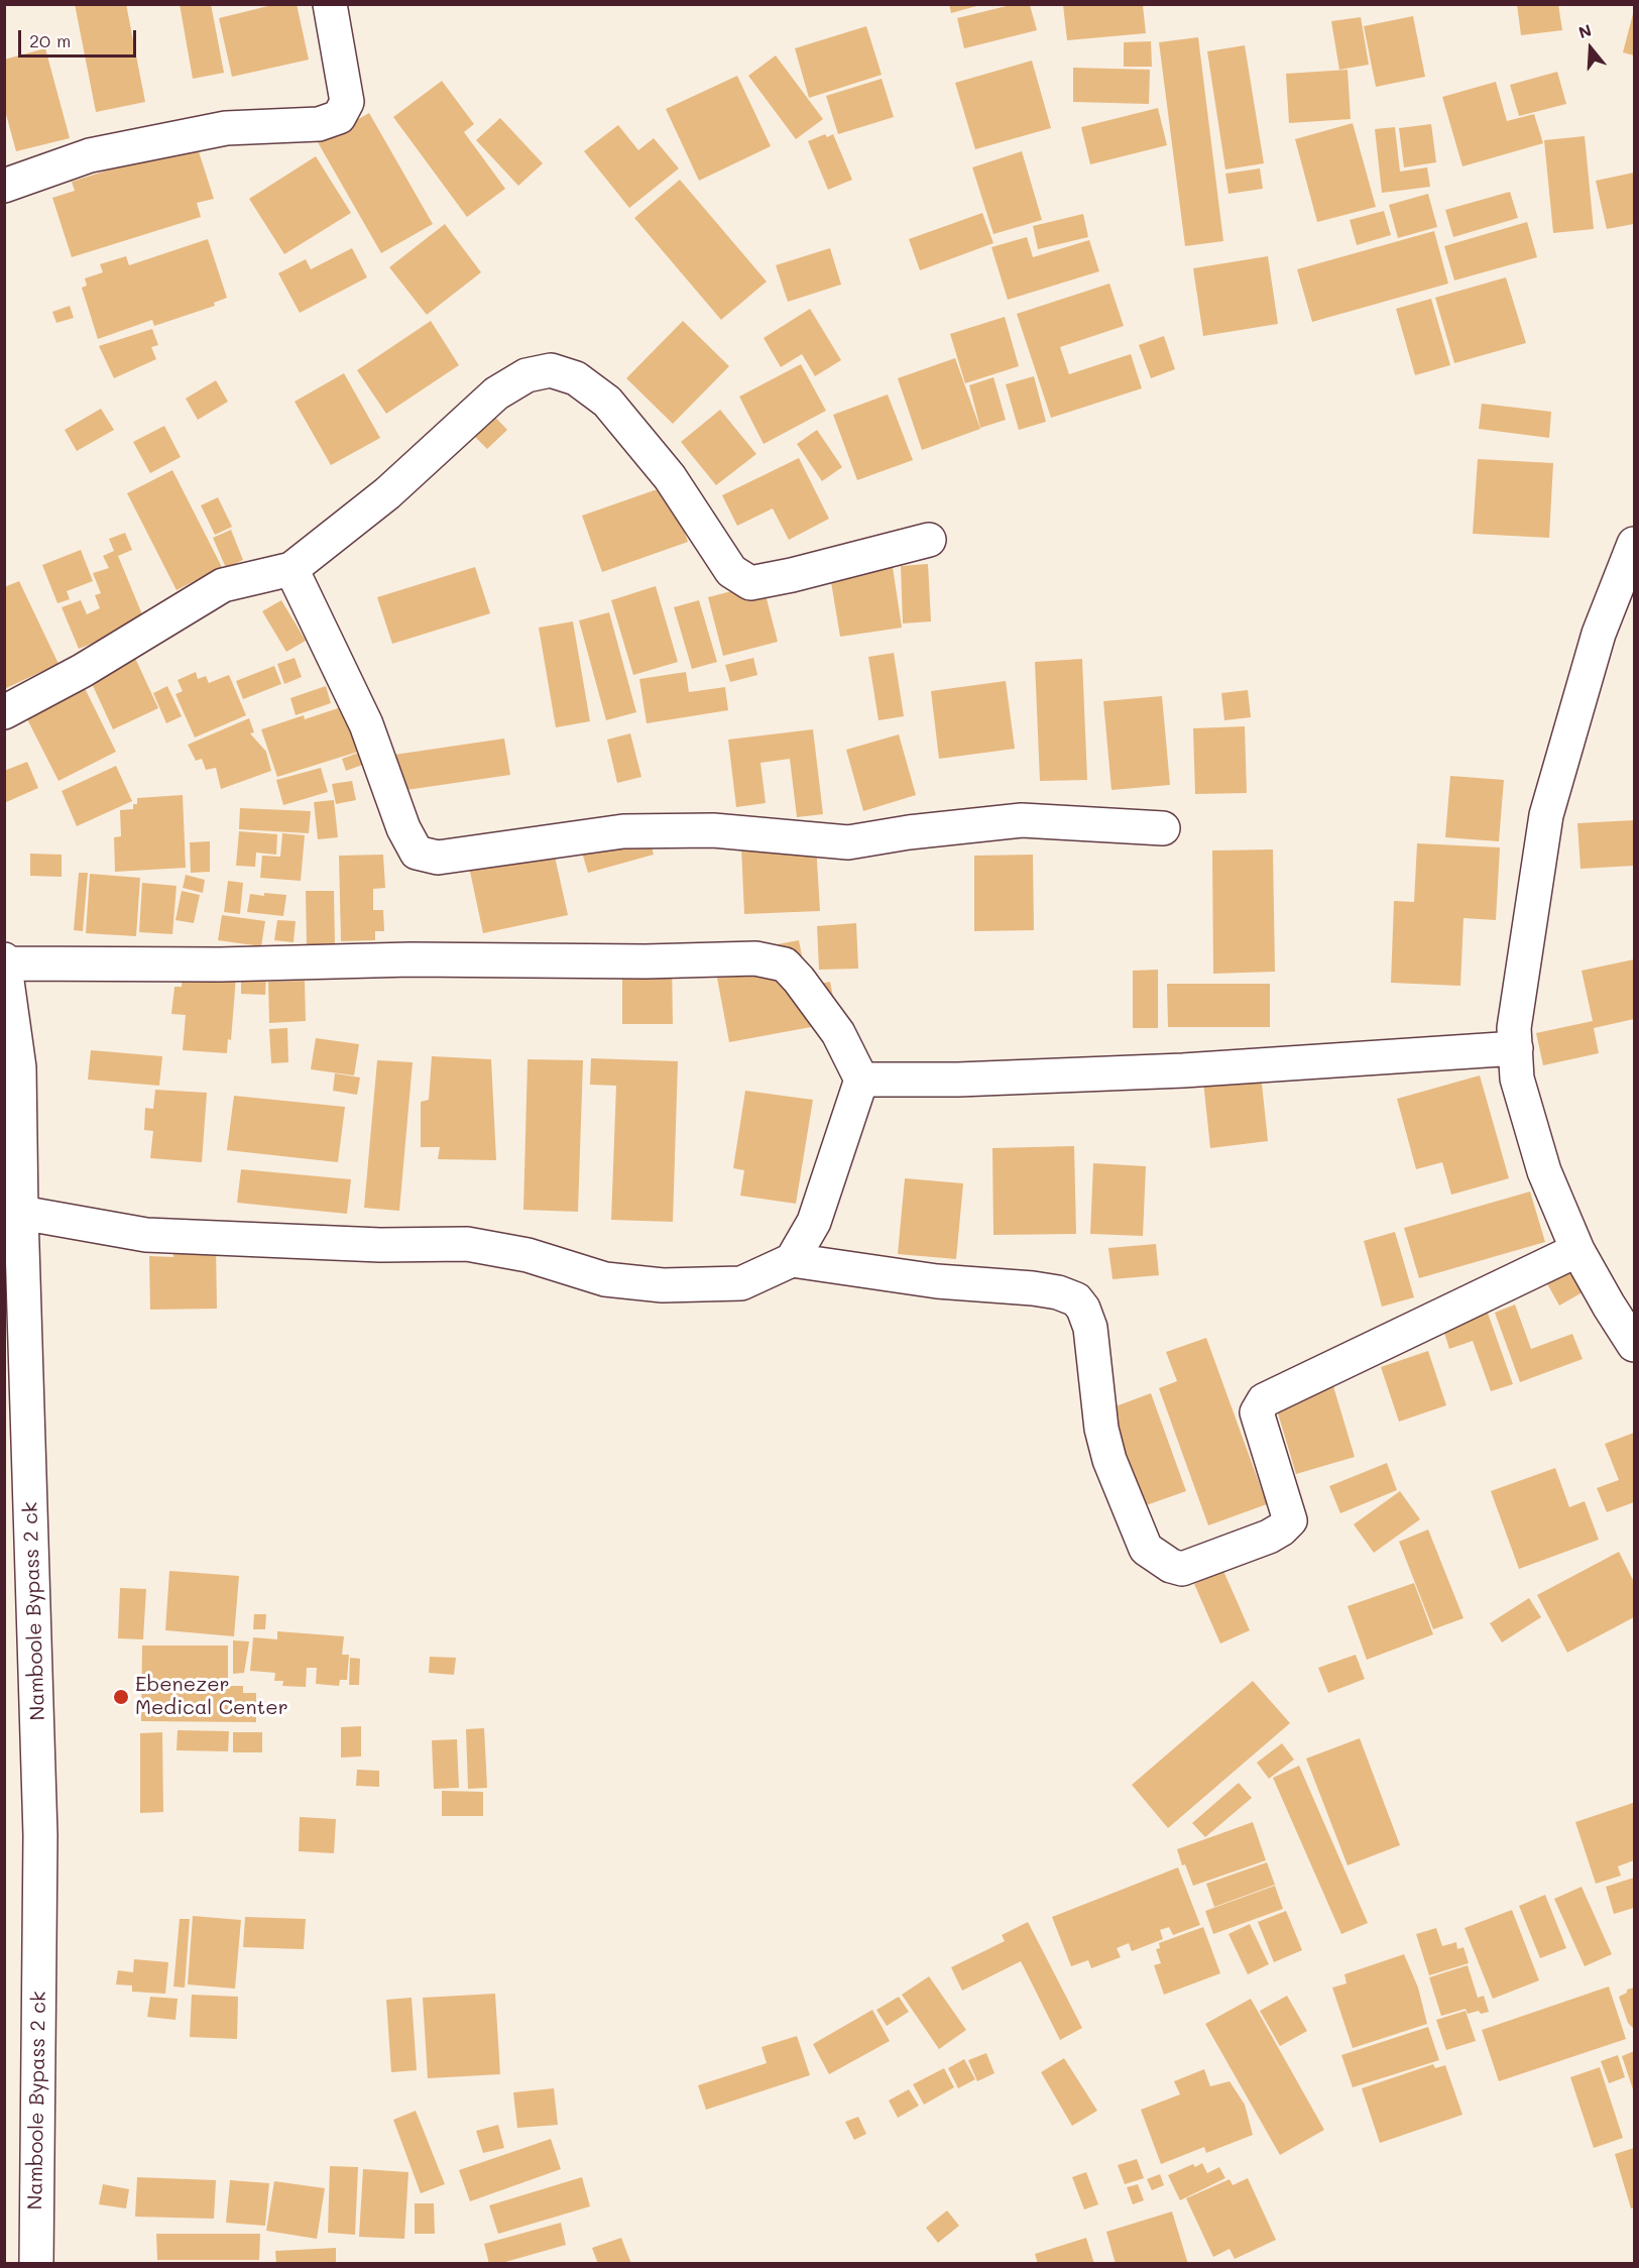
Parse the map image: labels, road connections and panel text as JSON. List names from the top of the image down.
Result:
{
  "streets": {
    "street": ["Namboole Bypass 2 ck"]
  },
  "places": ["Ebenezer Medical Center"],
  "scale_bar": "20 m",
  "north": "top"
}
